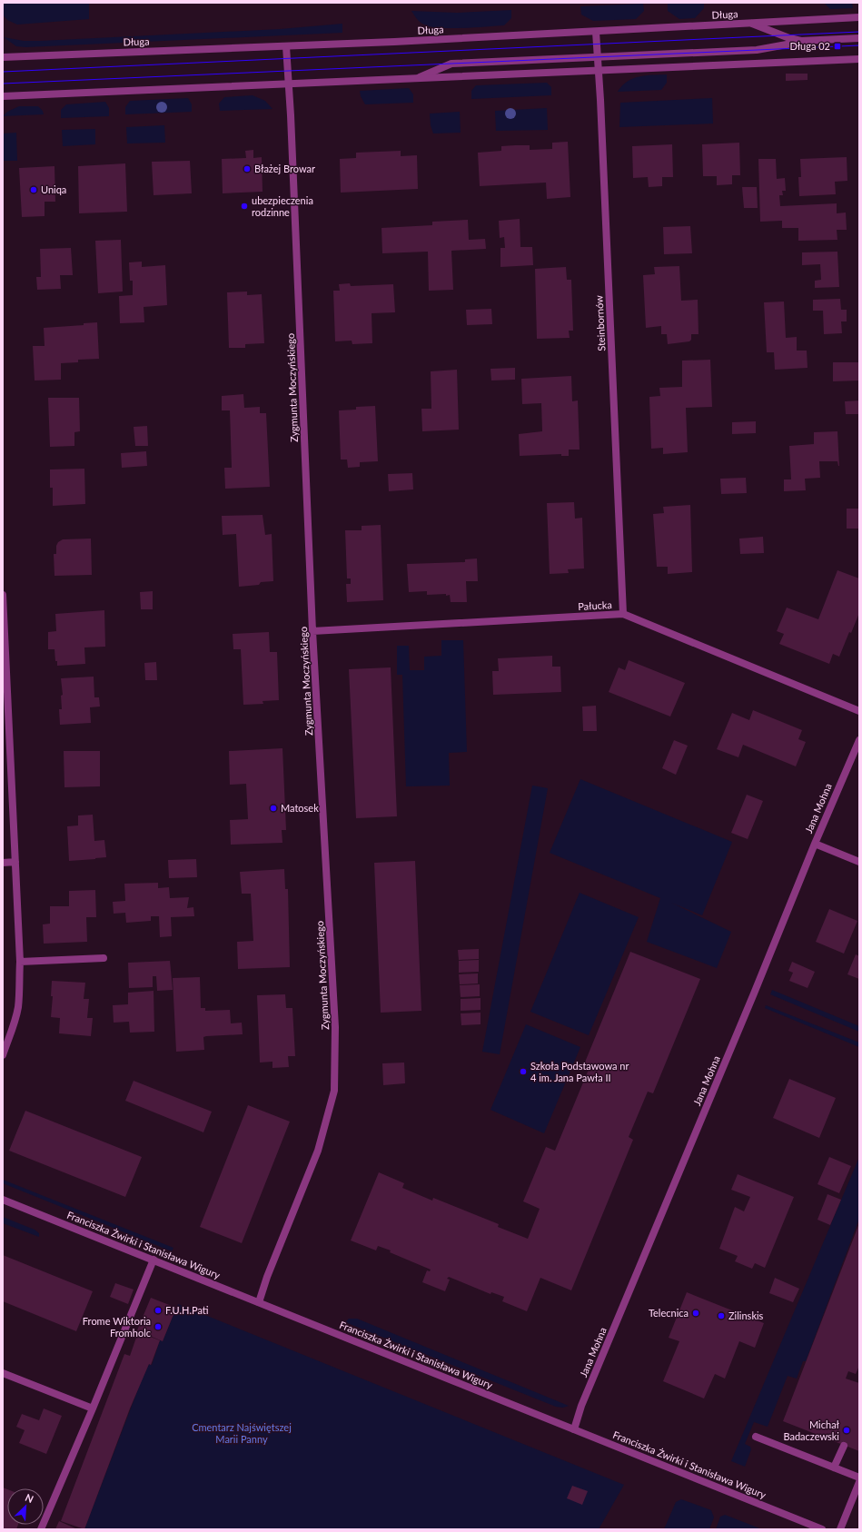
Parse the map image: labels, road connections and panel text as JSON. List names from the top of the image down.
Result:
{
  "streets": {
    "street": [
      "Długa",
      "Steinbornów",
      "Zygmunta Moczyńskiego",
      "Pałucka",
      "Jana Mohna",
      "Franciszka Żwirki i Stanisława Wigury"
    ]
  },
  "crossings": [
    ["Długa", "Steinbornów"],
    ["Długa", "Zygmunta Moczyńskiego"],
    ["Steinbornów", "Pałucka"],
    ["Zygmunta Moczyńskiego", "Pałucka"],
    ["Zygmunta Moczyńskiego", "Franciszka Żwirki i Stanisława Wigury"],
    ["Jana Mohna", "Franciszka Żwirki i Stanisława Wigury"]
  ],
  "parks": ["Cmentarz Najświętszej Marii Panny"],
  "places": {
    "transit": ["Długa 02"],
    "other": [
      "Błażej Browar",
      "Uniqa",
      "ubezpieczenia rodzinne",
      "Matosek",
      "Szkoła Podstawowa nr 4 im. Jana Pawła II",
      "F.U.H.Pati",
      "Telecnica",
      "Zilinskis",
      "Frome Wiktoria Fromholc",
      "Michał Badaczewski"
    ]
  },
  "north": "top right"
}
